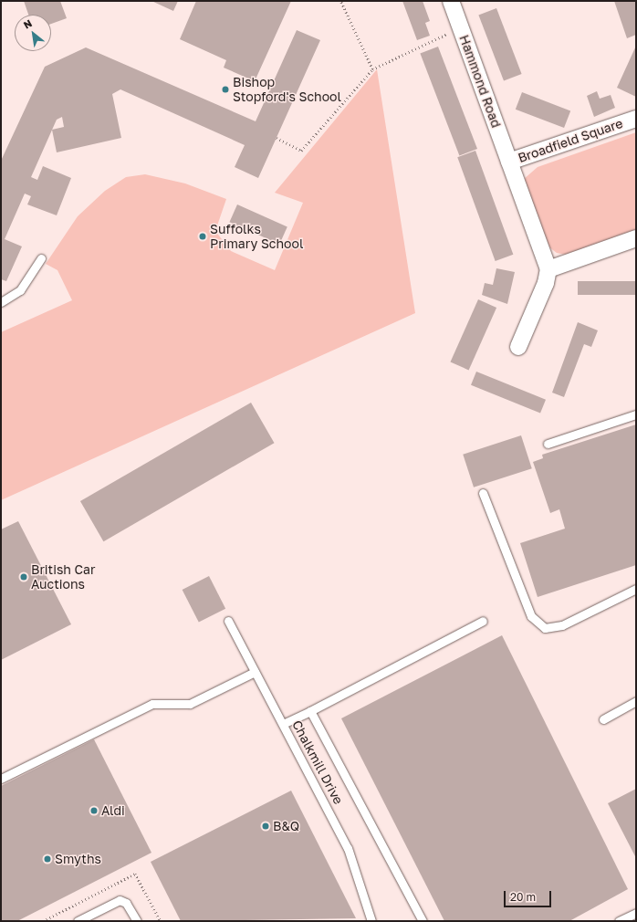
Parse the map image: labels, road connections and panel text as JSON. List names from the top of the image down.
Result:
{
  "streets": {
    "street": ["Hammond Road", "Broadfield Square"],
    "lane": ["Chalkmill Drive"]
  },
  "crossings": [
    ["Hammond Road", "Broadfield Square"]
  ],
  "places": [
    "Bishop Stopford's School",
    "Suffolks Primary School",
    "British Car Auctions",
    "Aldi",
    "B&Q",
    "Smyths"
  ],
  "scale_bar": "20 m",
  "north": "top left"
}
